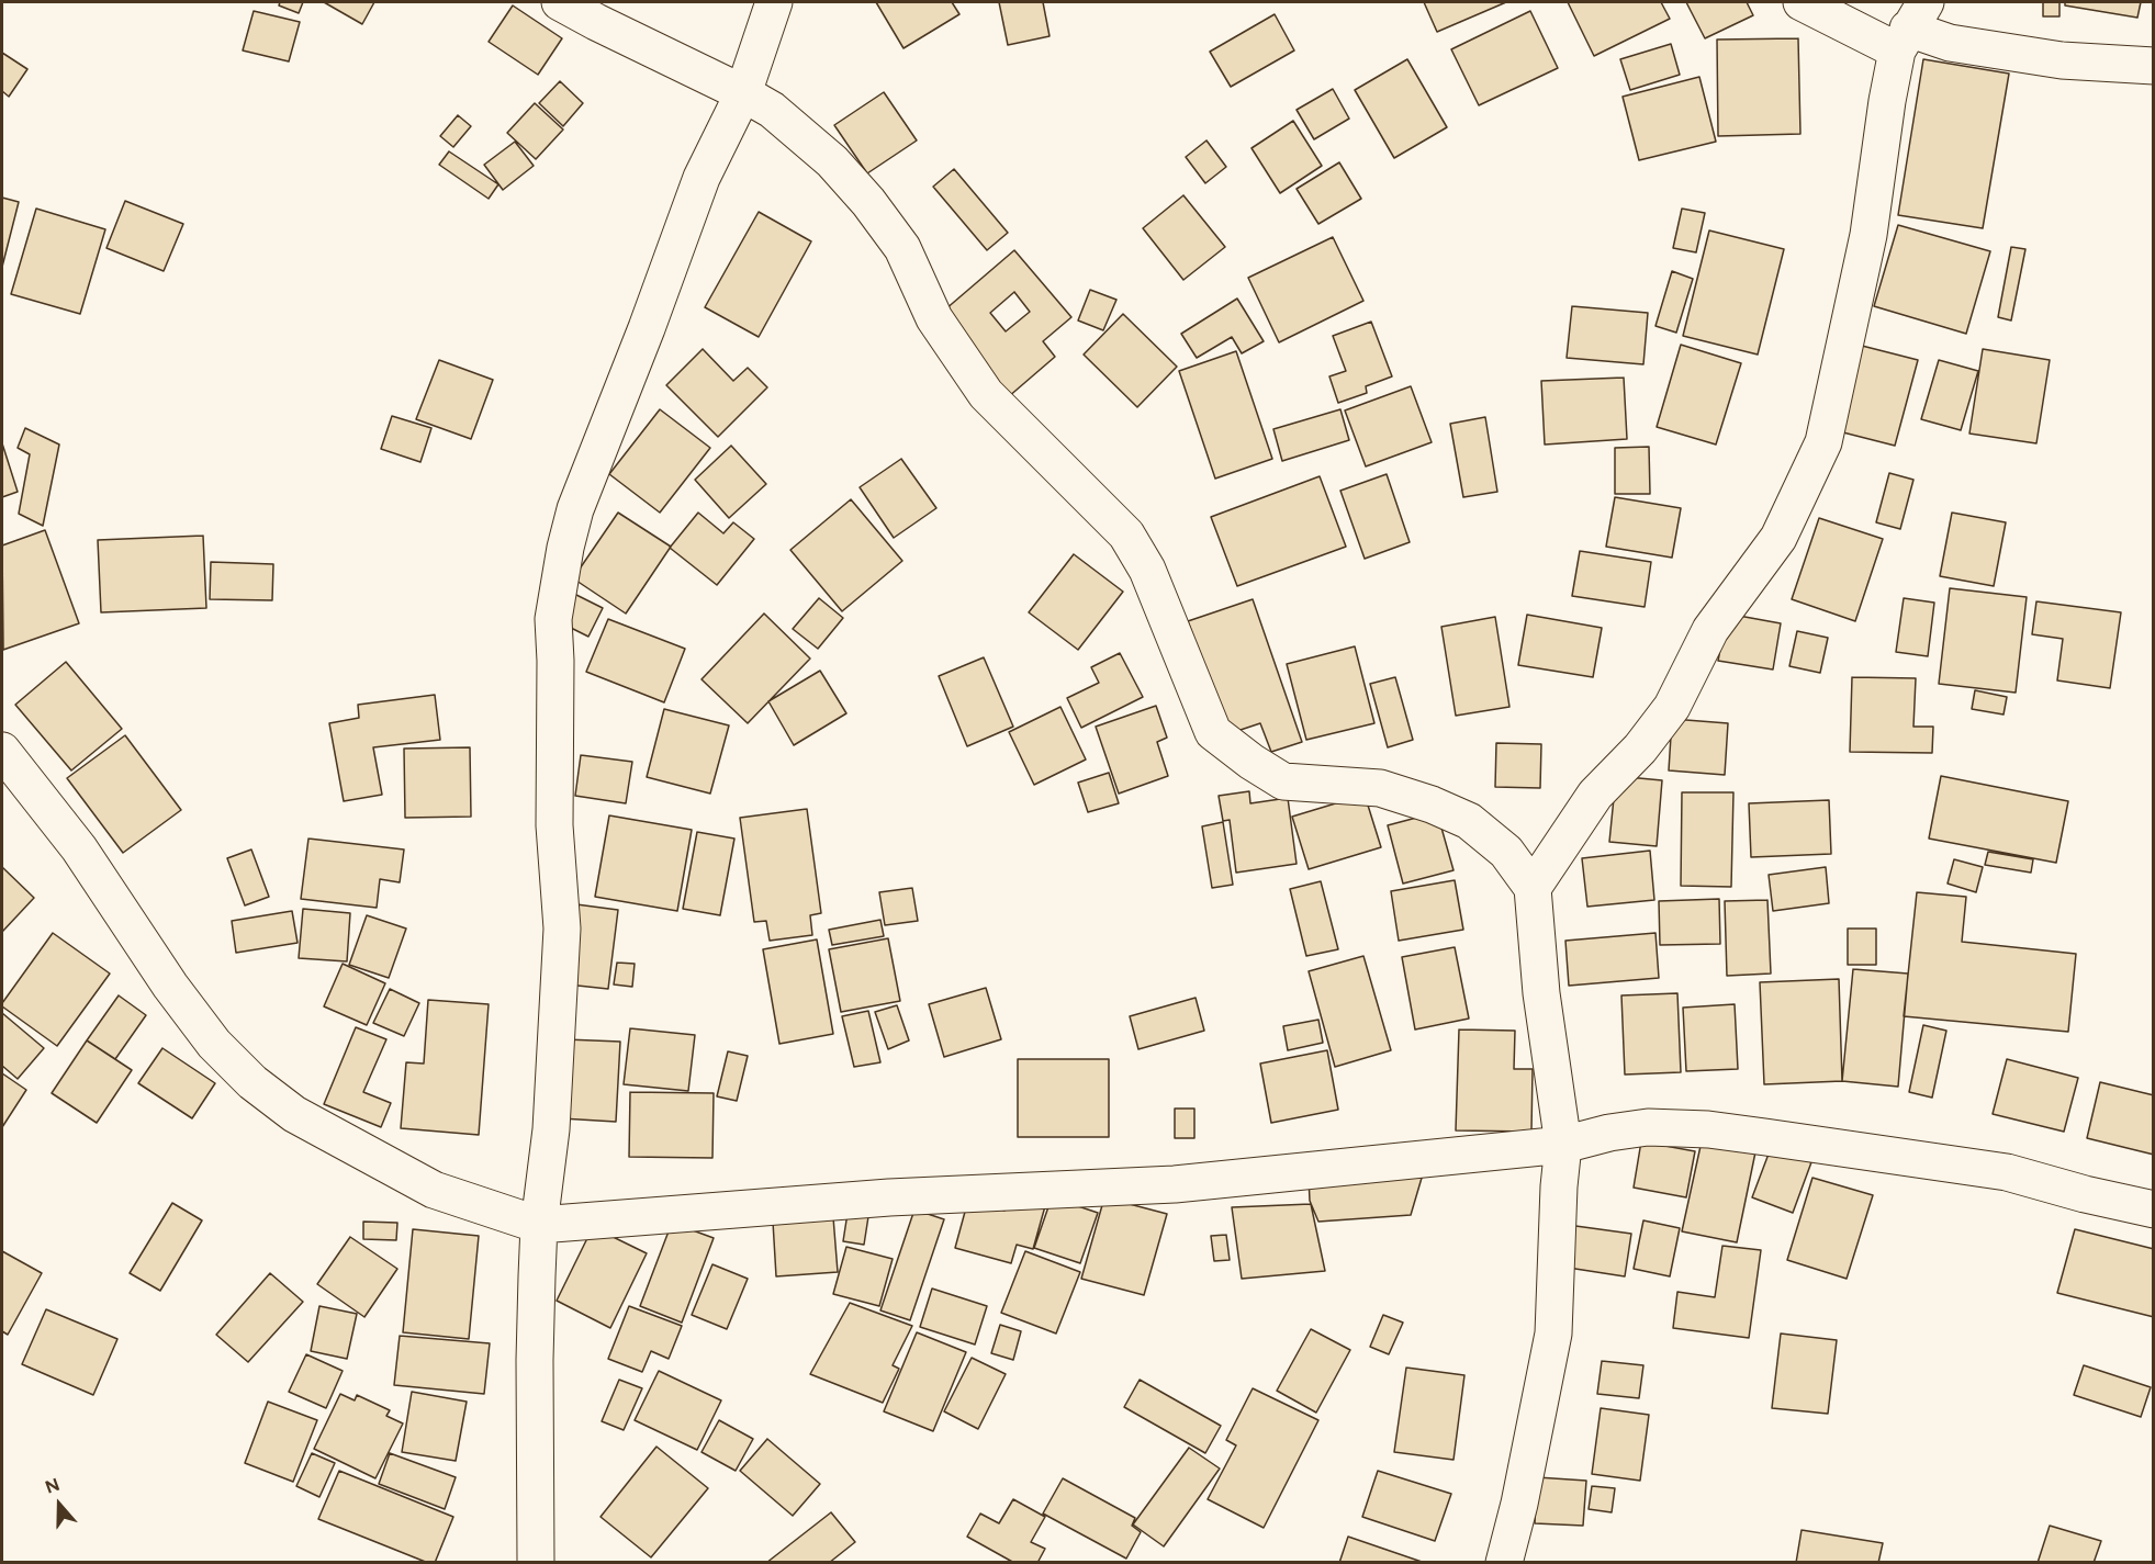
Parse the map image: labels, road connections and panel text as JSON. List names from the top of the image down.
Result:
{
  "north": "top"
}
